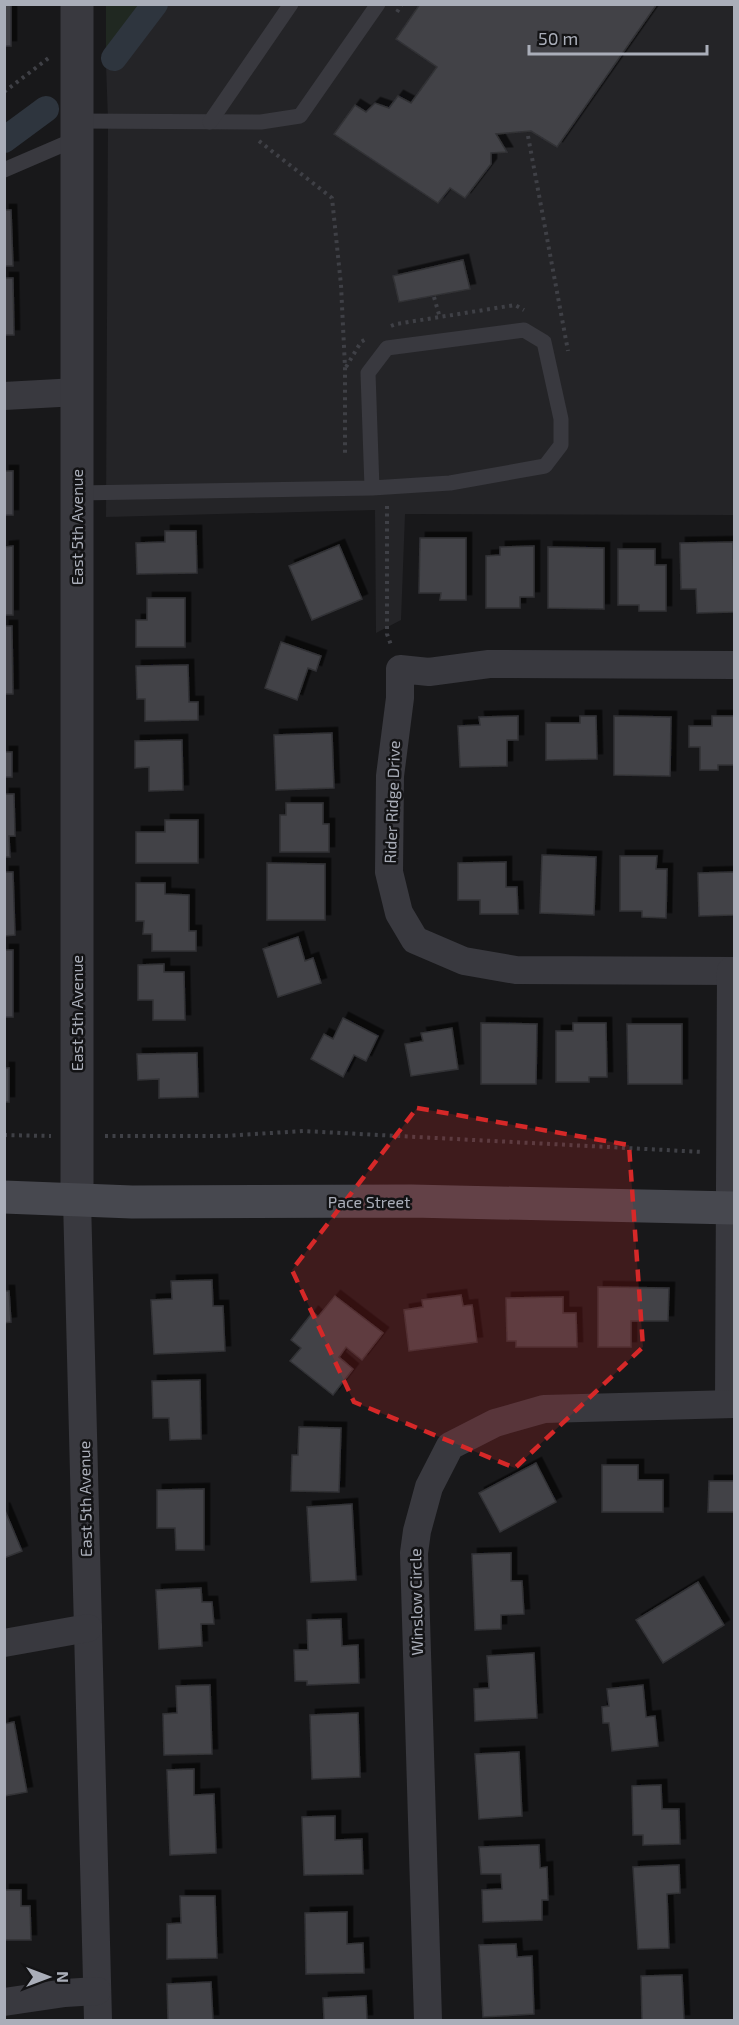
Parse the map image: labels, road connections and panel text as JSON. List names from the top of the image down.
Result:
{
  "streets": {
    "main road": ["Pace Street"],
    "street": ["East 5th Avenue", "Rider Ridge Drive", "Winslow Circle"]
  },
  "crossings": [
    ["East 5th Avenue", "Pace Street"]
  ],
  "scale_bar": "50 m",
  "north": "right"
}
